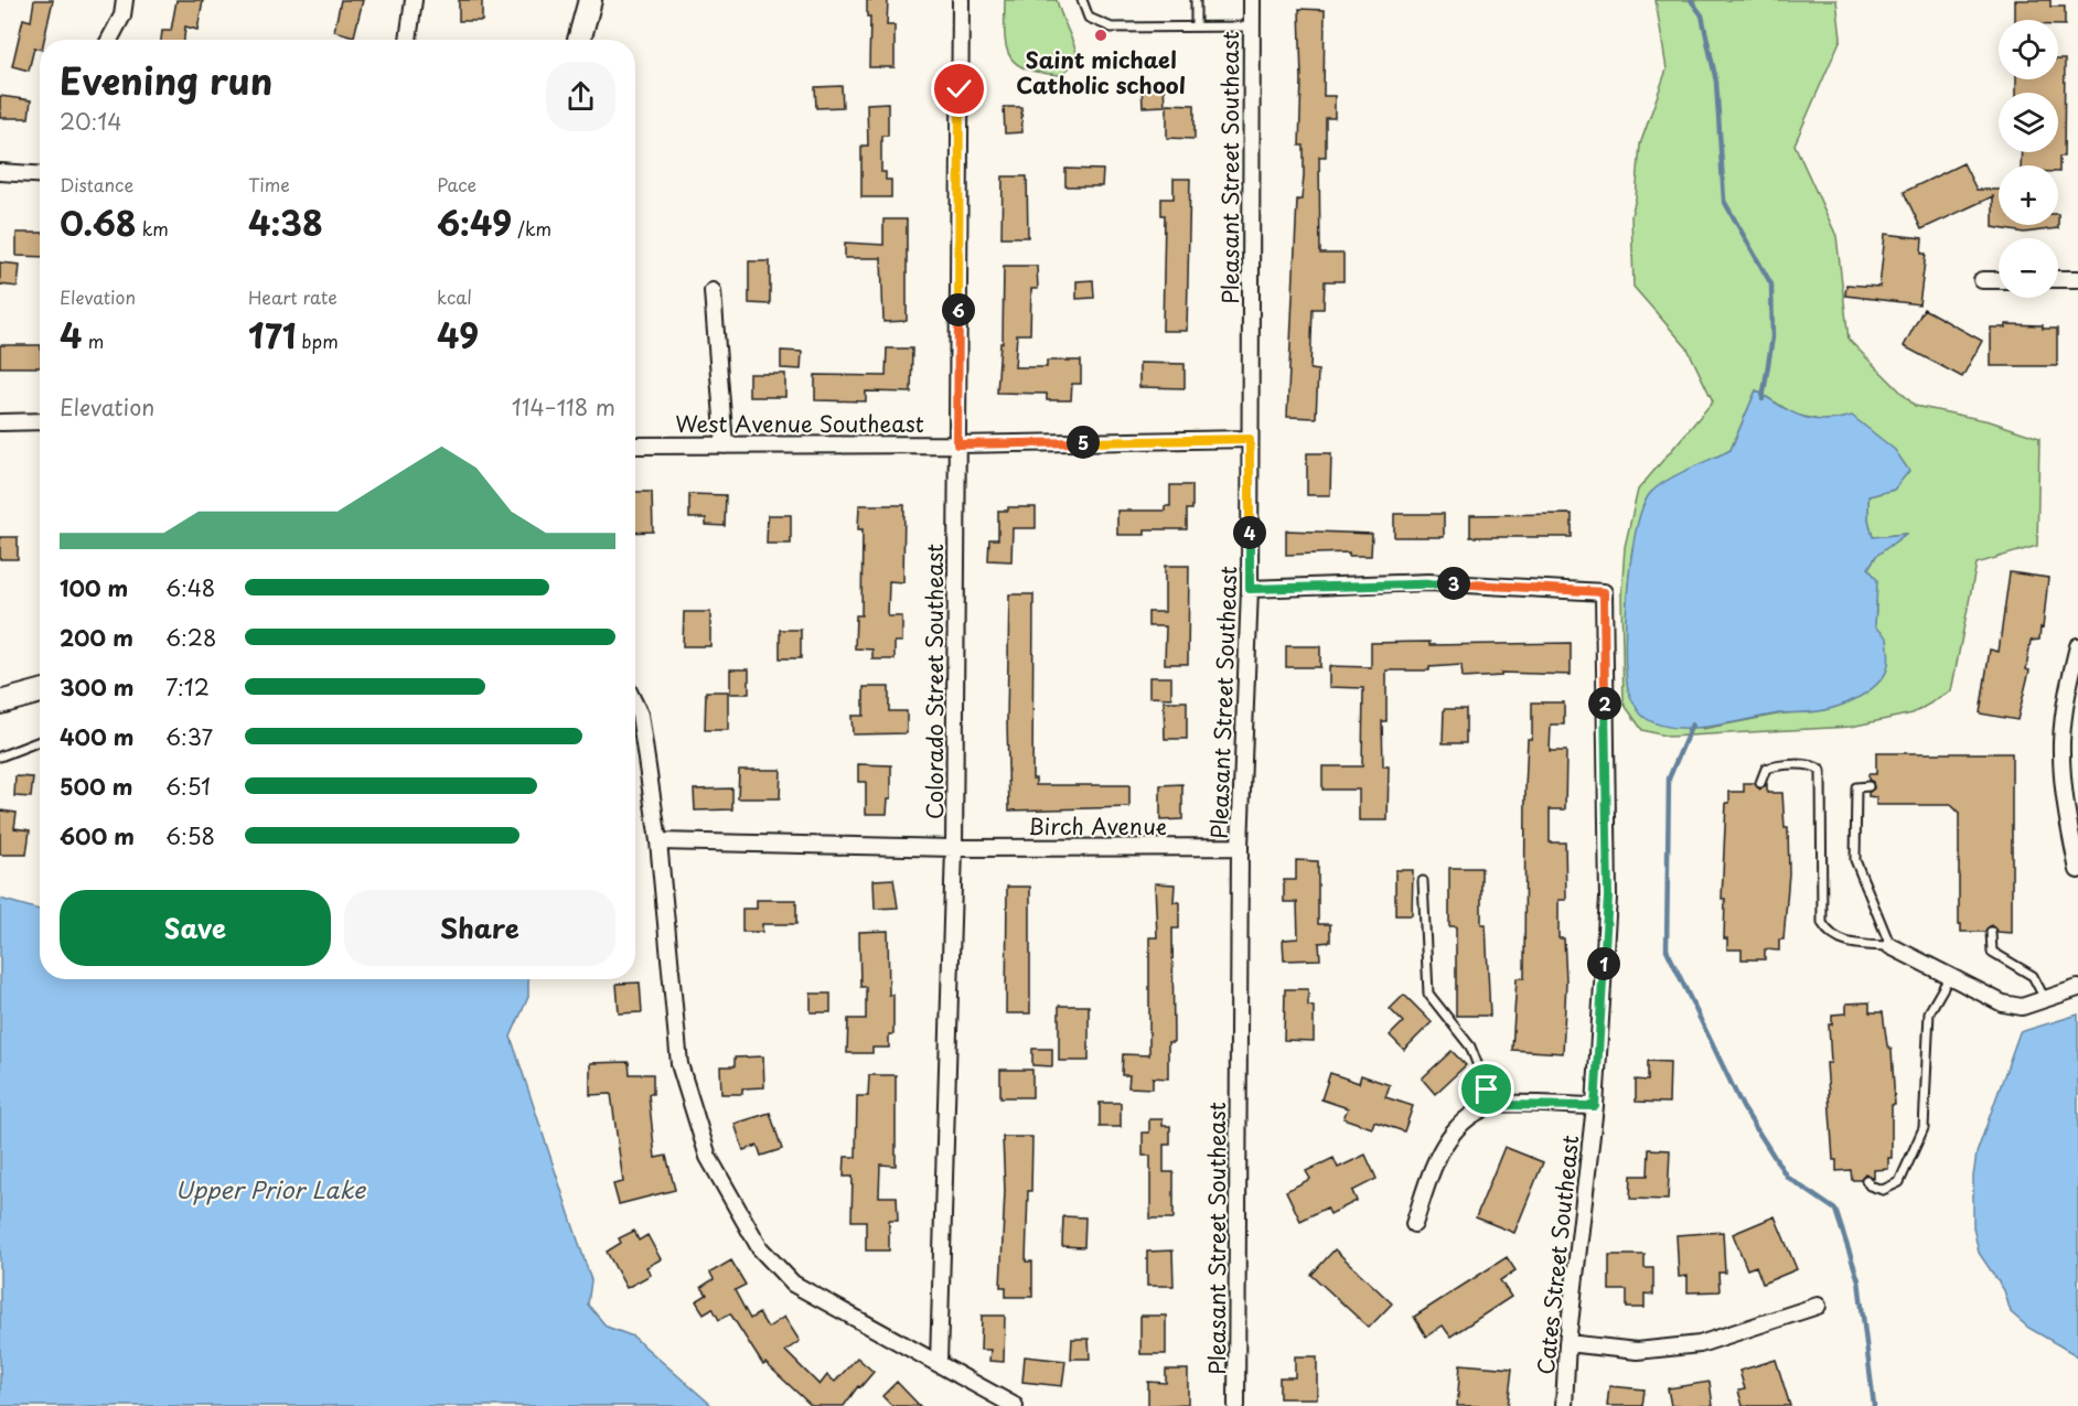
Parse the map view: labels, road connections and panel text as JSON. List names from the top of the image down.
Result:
{
  "streets": {
    "street": [
      "Pleasant Street Southeast",
      "West Avenue Southeast",
      "Colorado Street Southeast",
      "Birch Avenue",
      "Cates Street Southeast"
    ]
  },
  "crossings": [
    ["Pleasant Street Southeast", "West Avenue Southeast"],
    ["Pleasant Street Southeast", "Birch Avenue"],
    ["Pleasant Street Southeast", "Cates Street Southeast"],
    ["West Avenue Southeast", "Colorado Street Southeast"],
    ["Colorado Street Southeast", "Birch Avenue"]
  ],
  "water": ["Upper Prior Lake"],
  "places": ["Saint michael Catholic school"],
  "page": {
    "map_buttons": ["+", "−"],
    "heading": ["Evening run", "20:14"],
    "stats": [
      ["Distance", "0.68 km"],
      ["Time", "4:38"],
      ["Pace", "6:49 /km"],
      ["Elevation", "4 m"],
      ["Heart rate", "171 bpm"],
      ["kcal", "49"]
    ],
    "pins": [
      "6",
      "5",
      "4",
      "3",
      "2",
      "1"
    ],
    "chart": ["Elevation", "114–118 m"],
    "list": [
      {
        "name": "100 m",
        "note": "6:48"
      },
      {
        "name": "200 m",
        "note": "6:28"
      },
      {
        "name": "300 m",
        "note": "7:12"
      },
      {
        "name": "400 m",
        "note": "6:37"
      },
      {
        "name": "500 m",
        "note": "6:51"
      },
      {
        "name": "600 m",
        "note": "6:58"
      }
    ],
    "buttons": ["Save", "Share"]
  }
}
